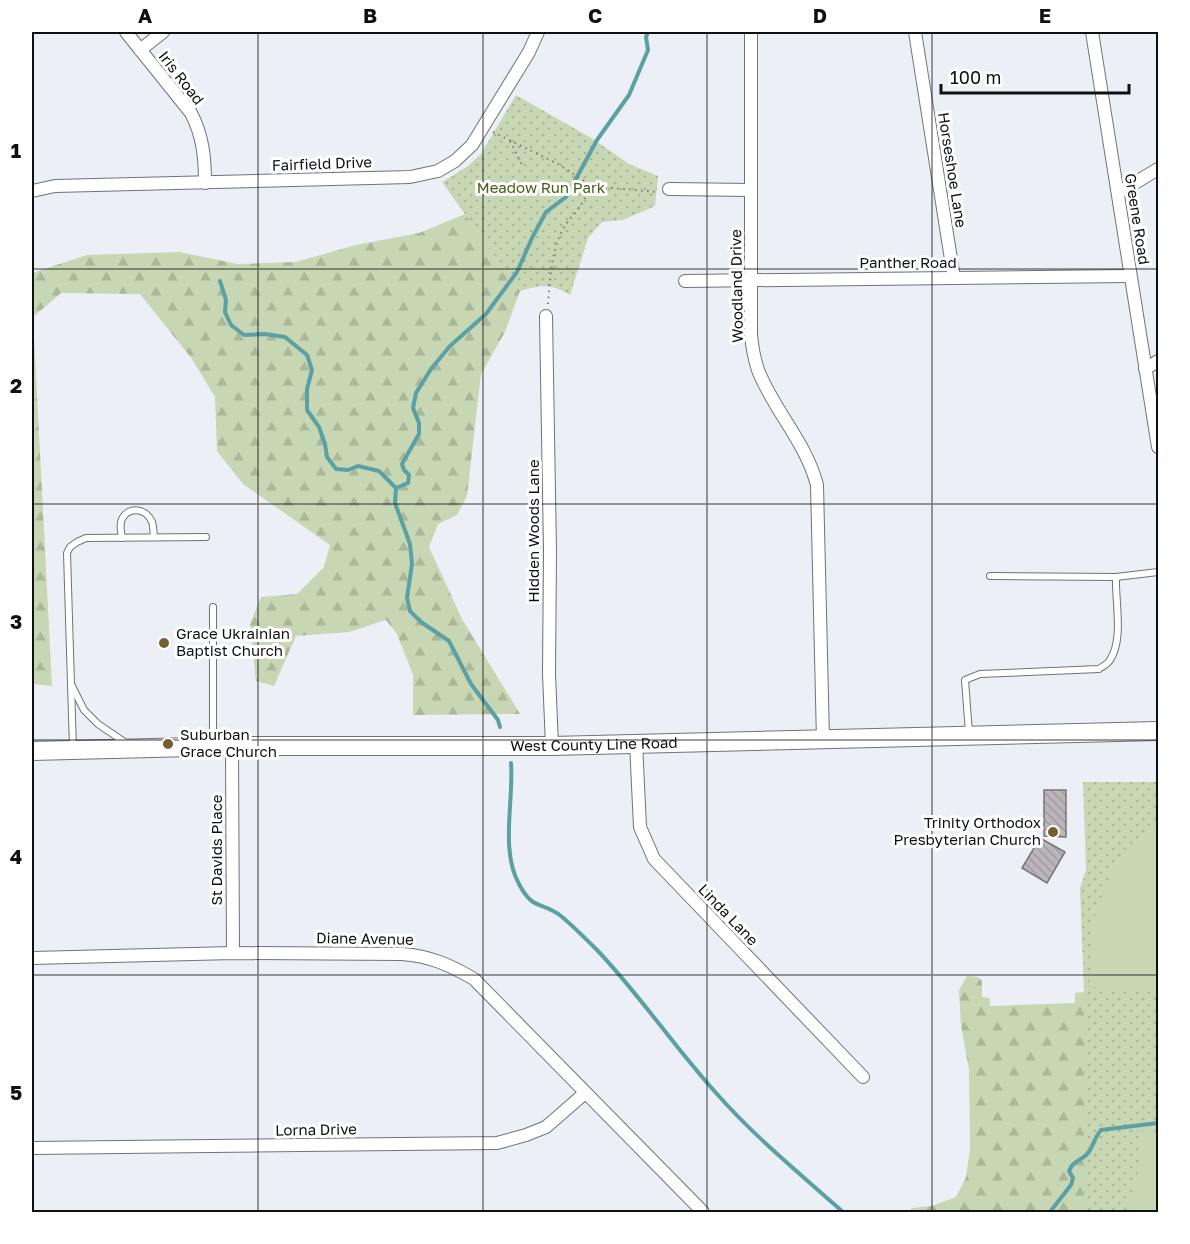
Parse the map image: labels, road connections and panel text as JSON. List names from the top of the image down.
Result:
{
  "streets": {
    "main road": ["West County Line Road"],
    "street": [
      "Iris Road",
      "Fairfield Drive",
      "Horseshoe Lane",
      "Greene Road",
      "Panther Road",
      "Woodland Drive",
      "Hidden Woods Lane",
      "St Davids Place",
      "Linda Lane",
      "Diane Avenue",
      "Lorna Drive"
    ]
  },
  "crossings": [
    ["Iris Road", "Fairfield Drive"],
    ["Horseshoe Lane", "Panther Road"],
    ["Greene Road", "Panther Road"],
    ["Panther Road", "Woodland Drive"],
    ["Woodland Drive", "West County Line Road"],
    ["Hidden Woods Lane", "West County Line Road"],
    ["West County Line Road", "St Davids Place"],
    ["West County Line Road", "Linda Lane"],
    ["St Davids Place", "Diane Avenue"],
    ["Diane Avenue", "Lorna Drive"]
  ],
  "parks": ["Meadow Run Park"],
  "places": ["Grace Ukrainian Baptist Church", "Suburban Grace Church", "Trinity Orthodox Presbyterian Church"],
  "scale_bar": "100 m",
  "grid": {
    "columns": [
      "A",
      "B",
      "C",
      "D",
      "E"
    ],
    "rows": [
      "1",
      "2",
      "3",
      "4",
      "5"
    ]
  }
}
